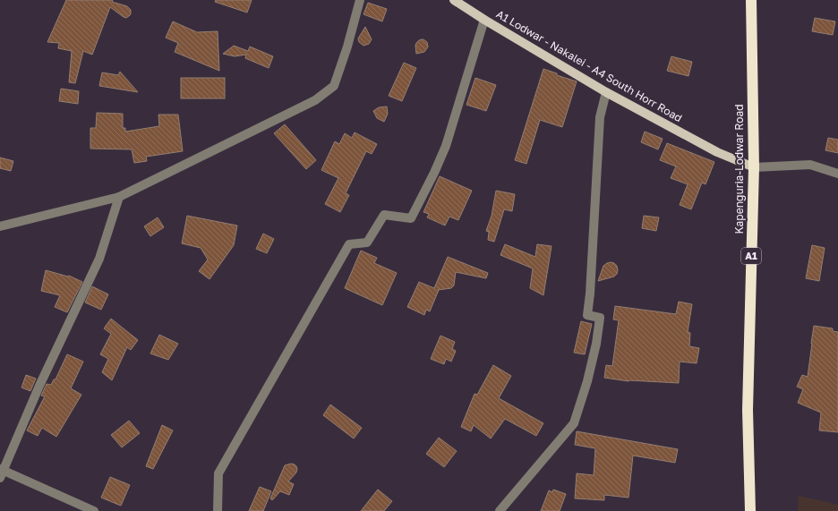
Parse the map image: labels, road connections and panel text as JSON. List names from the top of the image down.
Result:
{
  "streets": {
    "highway": ["Kapenguria-Lodwar Road", "A1"],
    "main road": ["A1 Lodwar - Nakalei - A4 South Horr Road"]
  },
  "crossings": [
    ["A1 Lodwar - Nakalei - A4 South Horr Road", "Kapenguria-Lodwar Road"]
  ]
}
